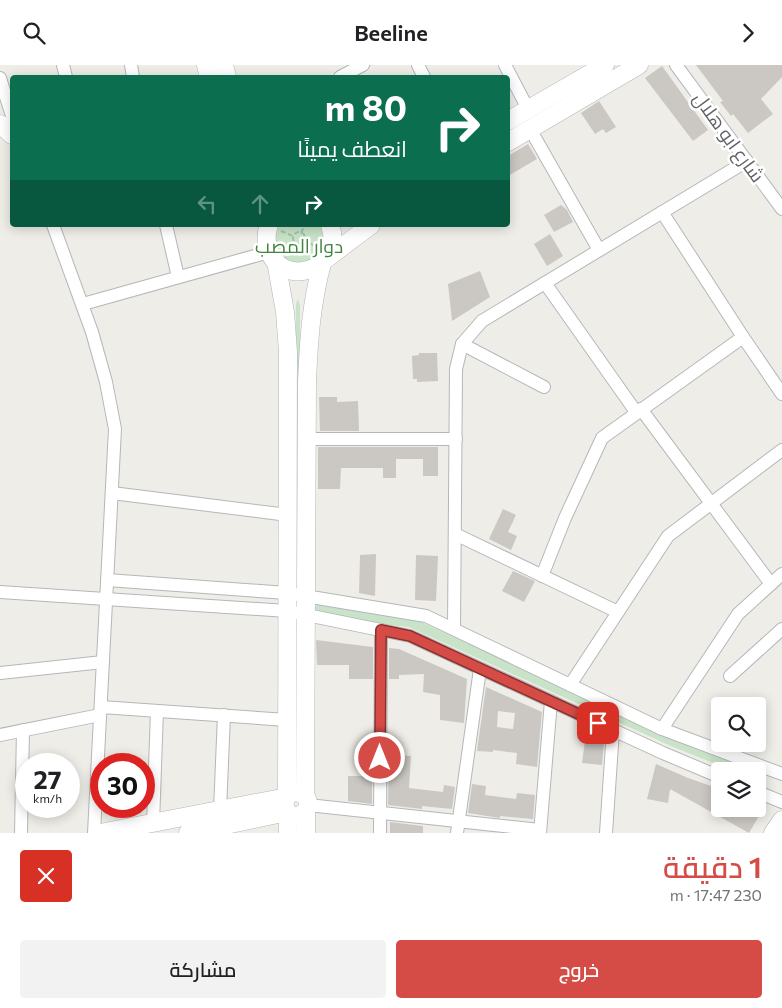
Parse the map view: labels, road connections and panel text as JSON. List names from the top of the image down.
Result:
{
  "streets": {
    "street": ["شارع ابو هلال"]
  },
  "parks": ["دوار المصب"],
  "page": {
    "header": "Beeline",
    "turn": ["80 m", "انعطف يمينًا"],
    "speed": "27 km/h",
    "limit": "30",
    "heading": ["1 دقيقة", "230 m · 17:47"],
    "buttons": ["خروج", "مشاركة"]
  }
}
